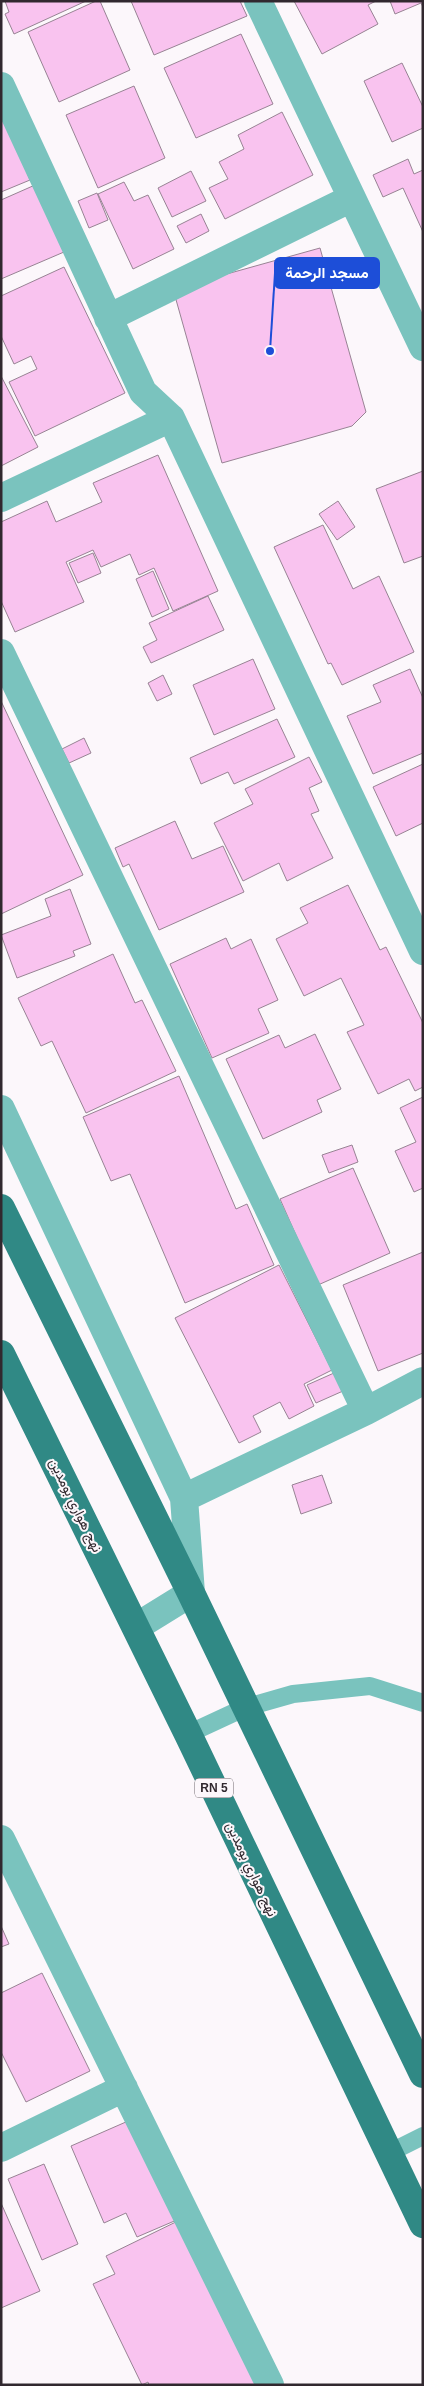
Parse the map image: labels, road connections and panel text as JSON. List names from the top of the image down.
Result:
{
  "streets": {
    "main road": ["نهج هواري بومدين", "RN 5"]
  },
  "places": ["مسجد الرحمة"]
}
